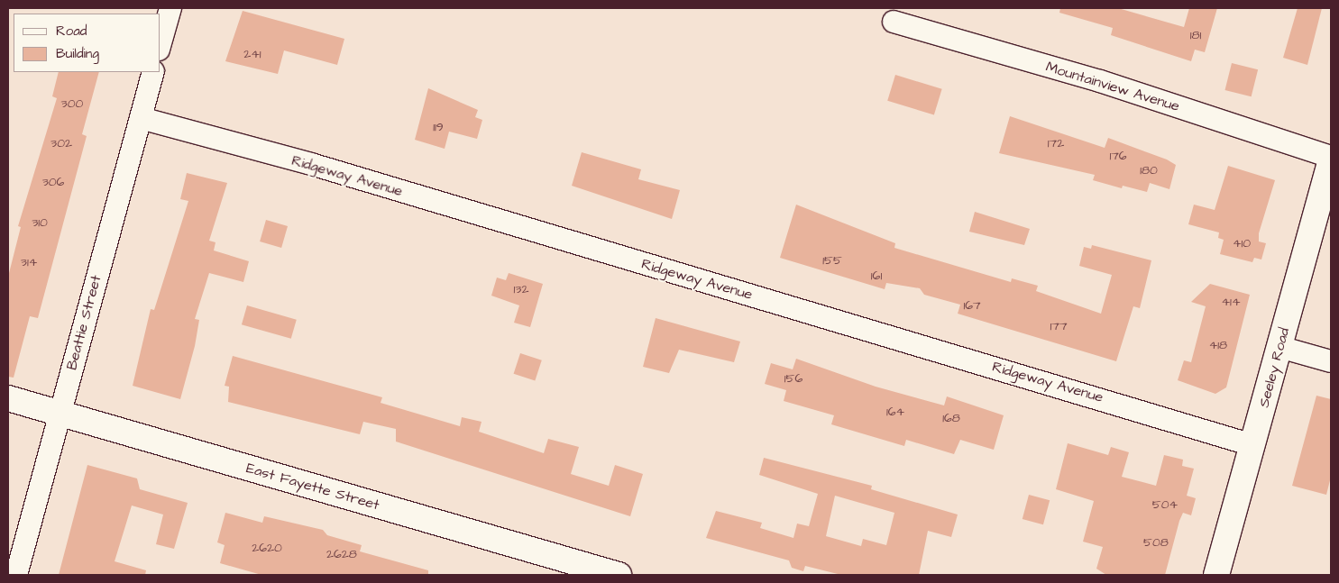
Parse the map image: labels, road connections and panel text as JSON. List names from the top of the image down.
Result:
{
  "streets": {
    "street": [
      "Mountainview Avenue",
      "Ridgeway Avenue",
      "Beattie Street",
      "Seeley Road",
      "East Fayette Street"
    ]
  },
  "crossings": [
    ["Ridgeway Avenue", "Beattie Street"],
    ["Ridgeway Avenue", "Seeley Road"],
    ["Beattie Street", "East Fayette Street"]
  ],
  "house_numbers": [
    "181",
    "241",
    "300",
    "119",
    "302",
    "172",
    "176",
    "180",
    "306",
    "310",
    "410",
    "155",
    "314",
    "161",
    "132",
    "414",
    "167",
    "177",
    "418",
    "156",
    "164",
    "168",
    "504",
    "508",
    "2620",
    "2628"
  ],
  "legend": ["Road", "Building"]
}
